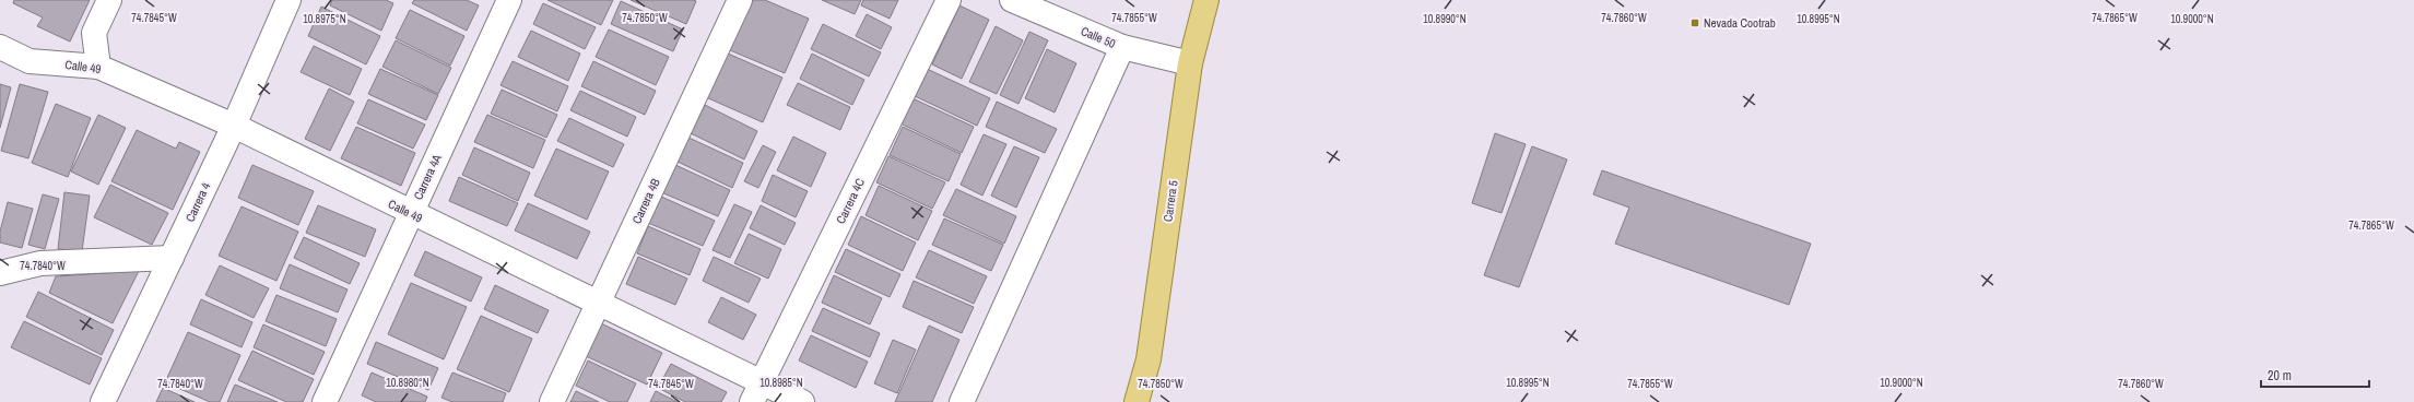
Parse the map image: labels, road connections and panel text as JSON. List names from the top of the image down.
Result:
{
  "streets": {
    "main road": ["Carrera 5"],
    "street": [
      "Calle 50",
      "Calle 49",
      "Carrera 4A",
      "Carrera 4B",
      "Carrera 4C",
      "Carrera 4"
    ]
  },
  "crossings": [
    ["Calle 50", "Carrera 5"],
    ["Calle 49", "Carrera 4A"],
    ["Calle 49", "Carrera 4B"],
    ["Calle 49", "Carrera 4C"],
    ["Calle 49", "Carrera 4"]
  ],
  "places": {
    "transit": ["Nevada Cootrab"]
  },
  "scale_bar": "20 m",
  "coordinates": [
    "74.7845°W",
    "74.7850°W",
    "74.7855°W",
    "74.7860°W",
    "74.7865°W",
    "10.8995°N",
    "10.8975°N",
    "10.8990°N",
    "10.9000°N",
    "74.7840°W",
    "10.8980°N",
    "10.8985°N"
  ]
}
